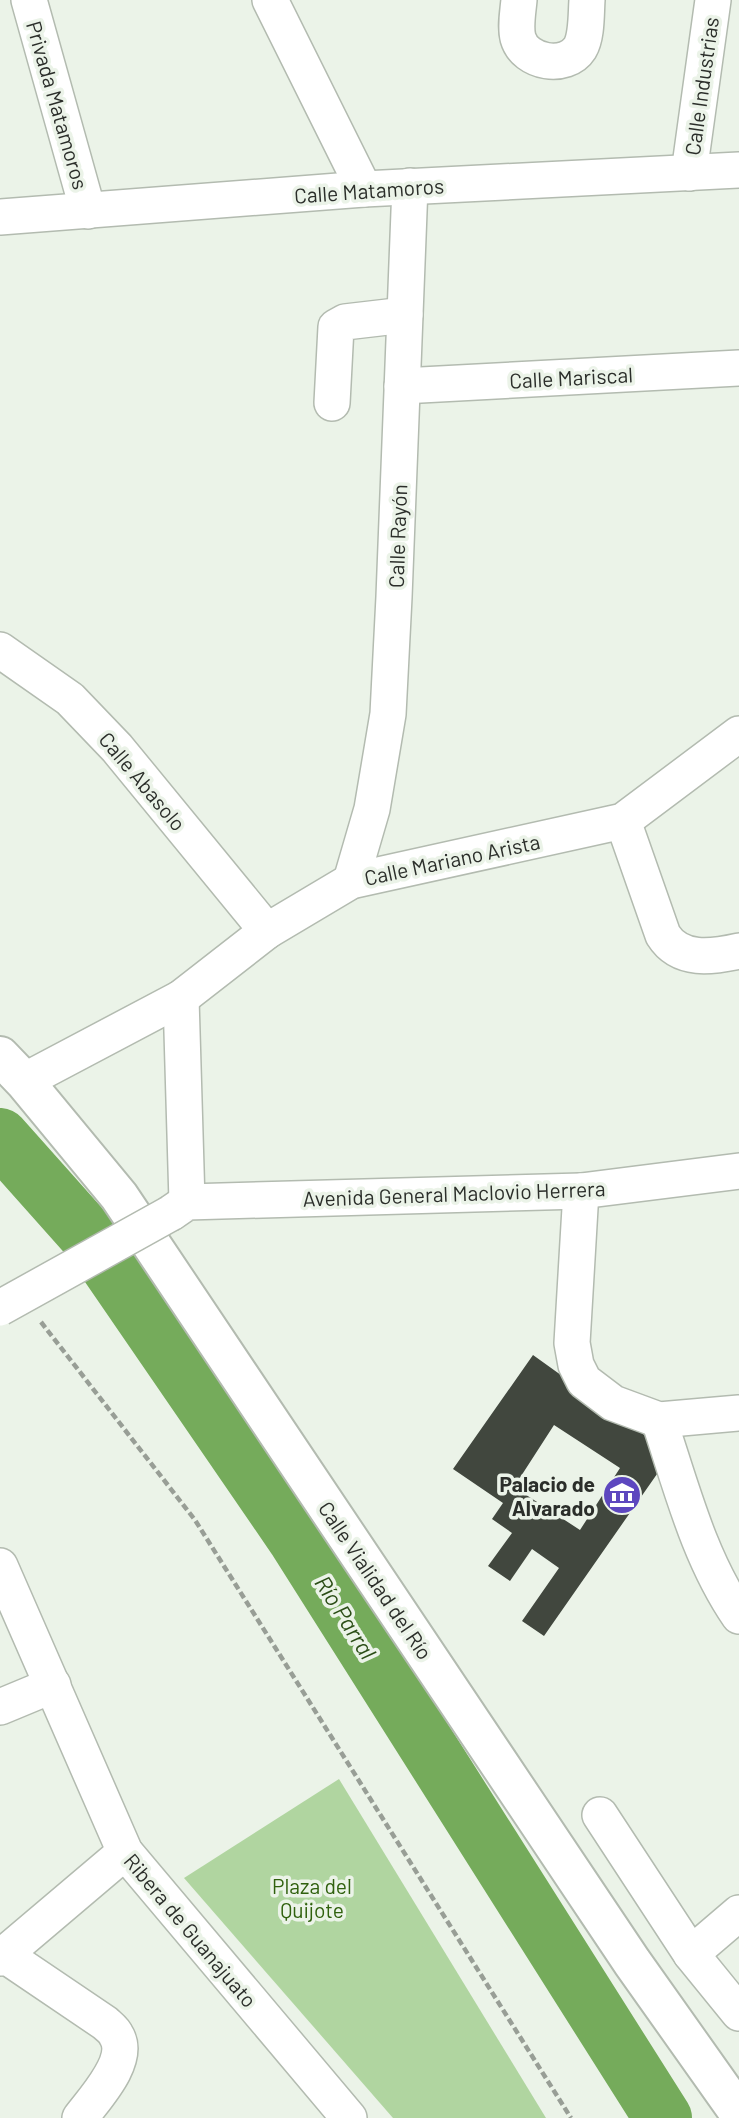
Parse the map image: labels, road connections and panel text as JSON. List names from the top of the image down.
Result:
{
  "streets": {
    "main road": ["Calle Vialidad del Río"],
    "street": [
      "Calle Industrias",
      "Privada Matamoros",
      "Calle Matamoros",
      "Calle Mariscal",
      "Calle Rayón",
      "Calle Abasolo",
      "Calle Mariano Arista",
      "Avenida General Maclovio Herrera",
      "Ribera de Guanajuato"
    ]
  },
  "crossings": [
    ["Calle Industrias", "Calle Matamoros"],
    ["Privada Matamoros", "Calle Matamoros"],
    ["Calle Matamoros", "Calle Rayón"],
    ["Calle Mariscal", "Calle Rayón"],
    ["Calle Rayón", "Calle Mariano Arista"],
    ["Calle Abasolo", "Calle Mariano Arista"],
    ["Calle Mariano Arista", "Calle Vialidad del Río"]
  ],
  "water": ["Río Parral"],
  "parks": ["Plaza del Quijote"],
  "places": {
    "museum": ["Palacio de Alvarado"]
  }
}
